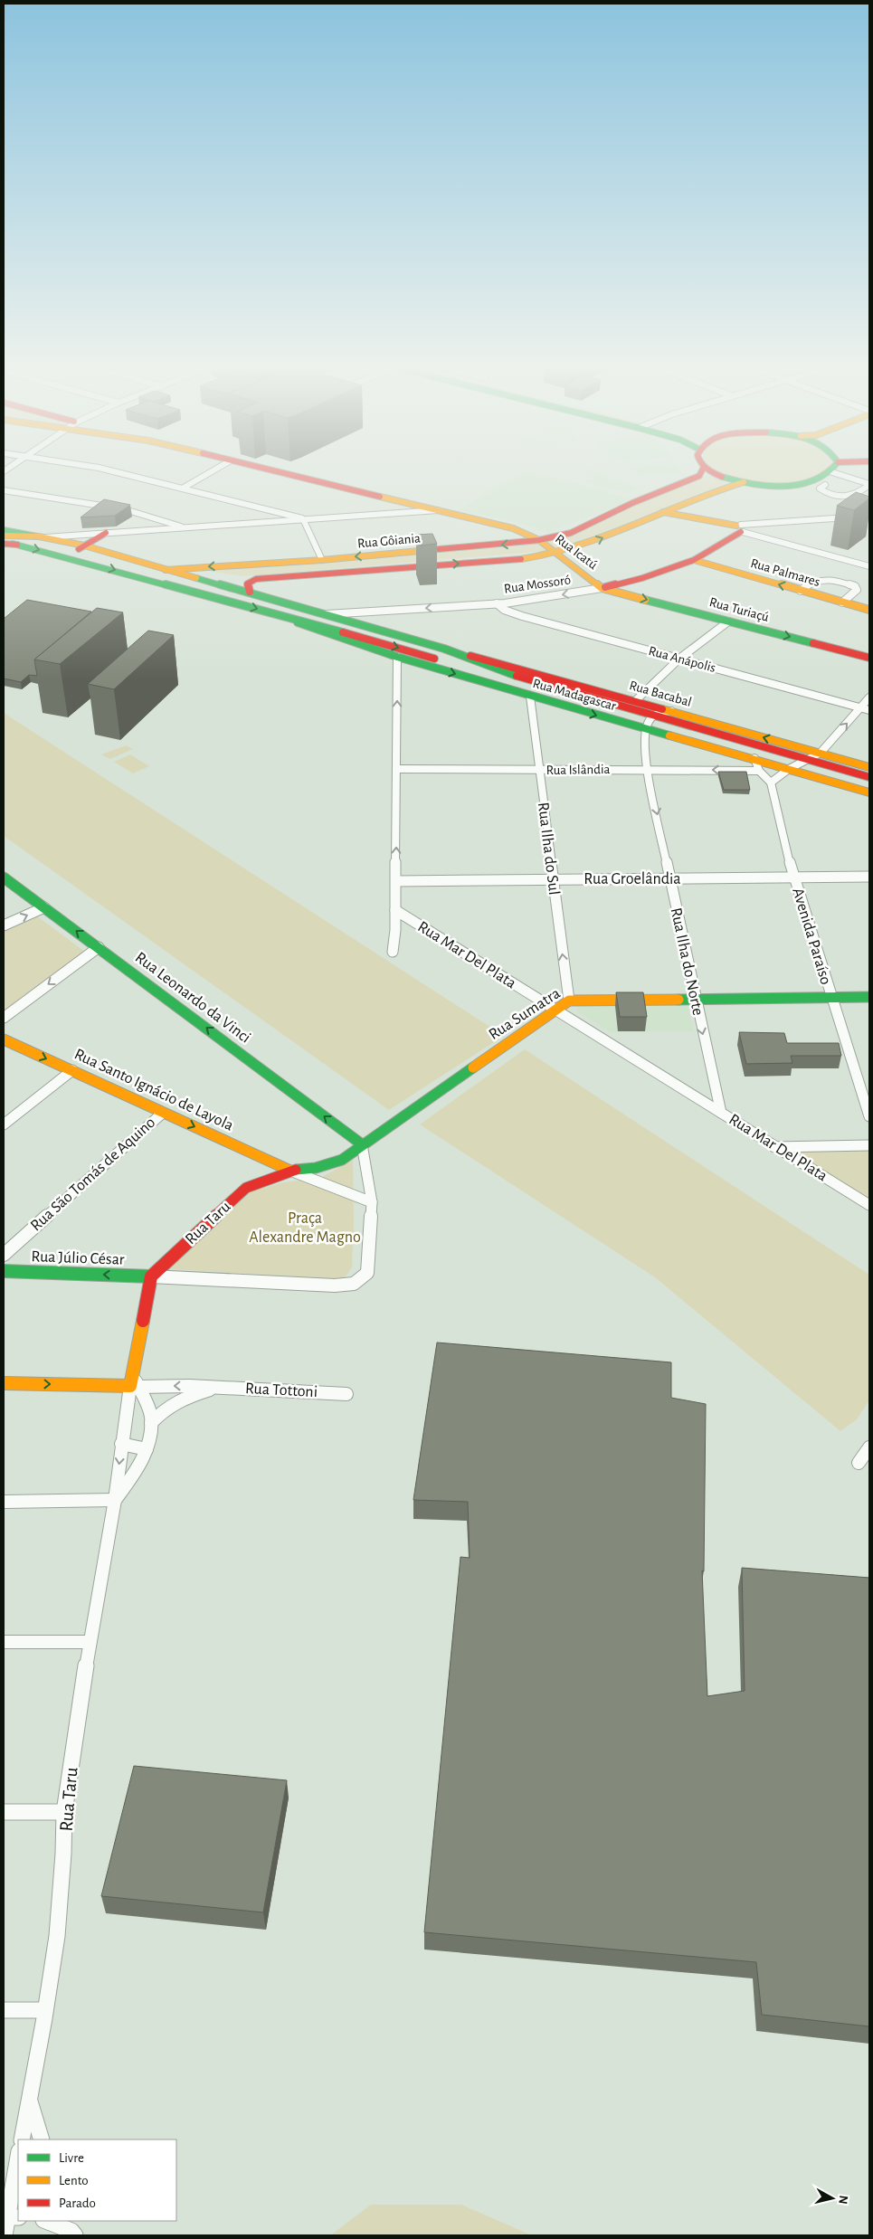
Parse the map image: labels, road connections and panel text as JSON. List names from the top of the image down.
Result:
{
  "streets": {
    "street": [
      "Rua Gôiania",
      "Rua Icatú",
      "Rua Palmares",
      "Rua Mossoró",
      "Rua Turiaçú",
      "Rua Anápolis",
      "Rua Bacabal",
      "Rua Madagascar",
      "Rua Islândia",
      "Rua Ilha do Sul",
      "Rua Groelândia",
      "Avenida Paraíso",
      "Rua Mar Del Plata",
      "Rua Ilha do Norte",
      "Rua Leonardo da Vinci",
      "Rua Sumatra",
      "Rua Santo Ignácio de Layola",
      "Rua São Tomás de Aquino",
      "Rua Taru",
      "Rua Júlio César",
      "Rua Tottoni"
    ]
  },
  "crossings": [
    ["Rua Gôiania", "Rua Icatú"],
    ["Rua Icatú", "Rua Mossoró"],
    ["Rua Icatú", "Rua Turiaçú"],
    ["Rua Palmares", "Rua Mossoró"],
    ["Rua Mossoró", "Rua Turiaçú"],
    ["Rua Mossoró", "Rua Anápolis"],
    ["Rua Madagascar", "Rua Ilha do Sul"],
    ["Rua Madagascar", "Rua Ilha do Norte"],
    ["Rua Islândia", "Rua Ilha do Sul"],
    ["Rua Islândia", "Rua Ilha do Norte"],
    ["Rua Ilha do Sul", "Rua Groelândia"],
    ["Rua Ilha do Sul", "Rua Sumatra"],
    ["Rua Groelândia", "Avenida Paraíso"],
    ["Rua Groelândia", "Rua Ilha do Norte"],
    ["Avenida Paraíso", "Rua Sumatra"],
    ["Rua Mar Del Plata", "Rua Ilha do Norte"],
    ["Rua Mar Del Plata", "Rua Sumatra"],
    ["Rua Ilha do Norte", "Rua Sumatra"],
    ["Rua Leonardo da Vinci", "Rua Sumatra"],
    ["Rua Leonardo da Vinci", "Rua Taru"],
    ["Rua Sumatra", "Rua Taru"],
    ["Rua Santo Ignácio de Layola", "Rua São Tomás de Aquino"],
    ["Rua Santo Ignácio de Layola", "Rua Taru"],
    ["Rua Taru", "Rua Júlio César"],
    ["Rua Taru", "Rua Tottoni"]
  ],
  "one_way": [
    "Rua Ilha do Sul",
    "Rua Ilha do Norte",
    "Rua Leonardo da Vinci",
    "Rua Santo Ignácio de Layola",
    "Rua Júlio César"
  ],
  "parks": ["Praça Alexandre Magno"],
  "legend": ["Livre", "Lento", "Parado"],
  "north": "right"
}
